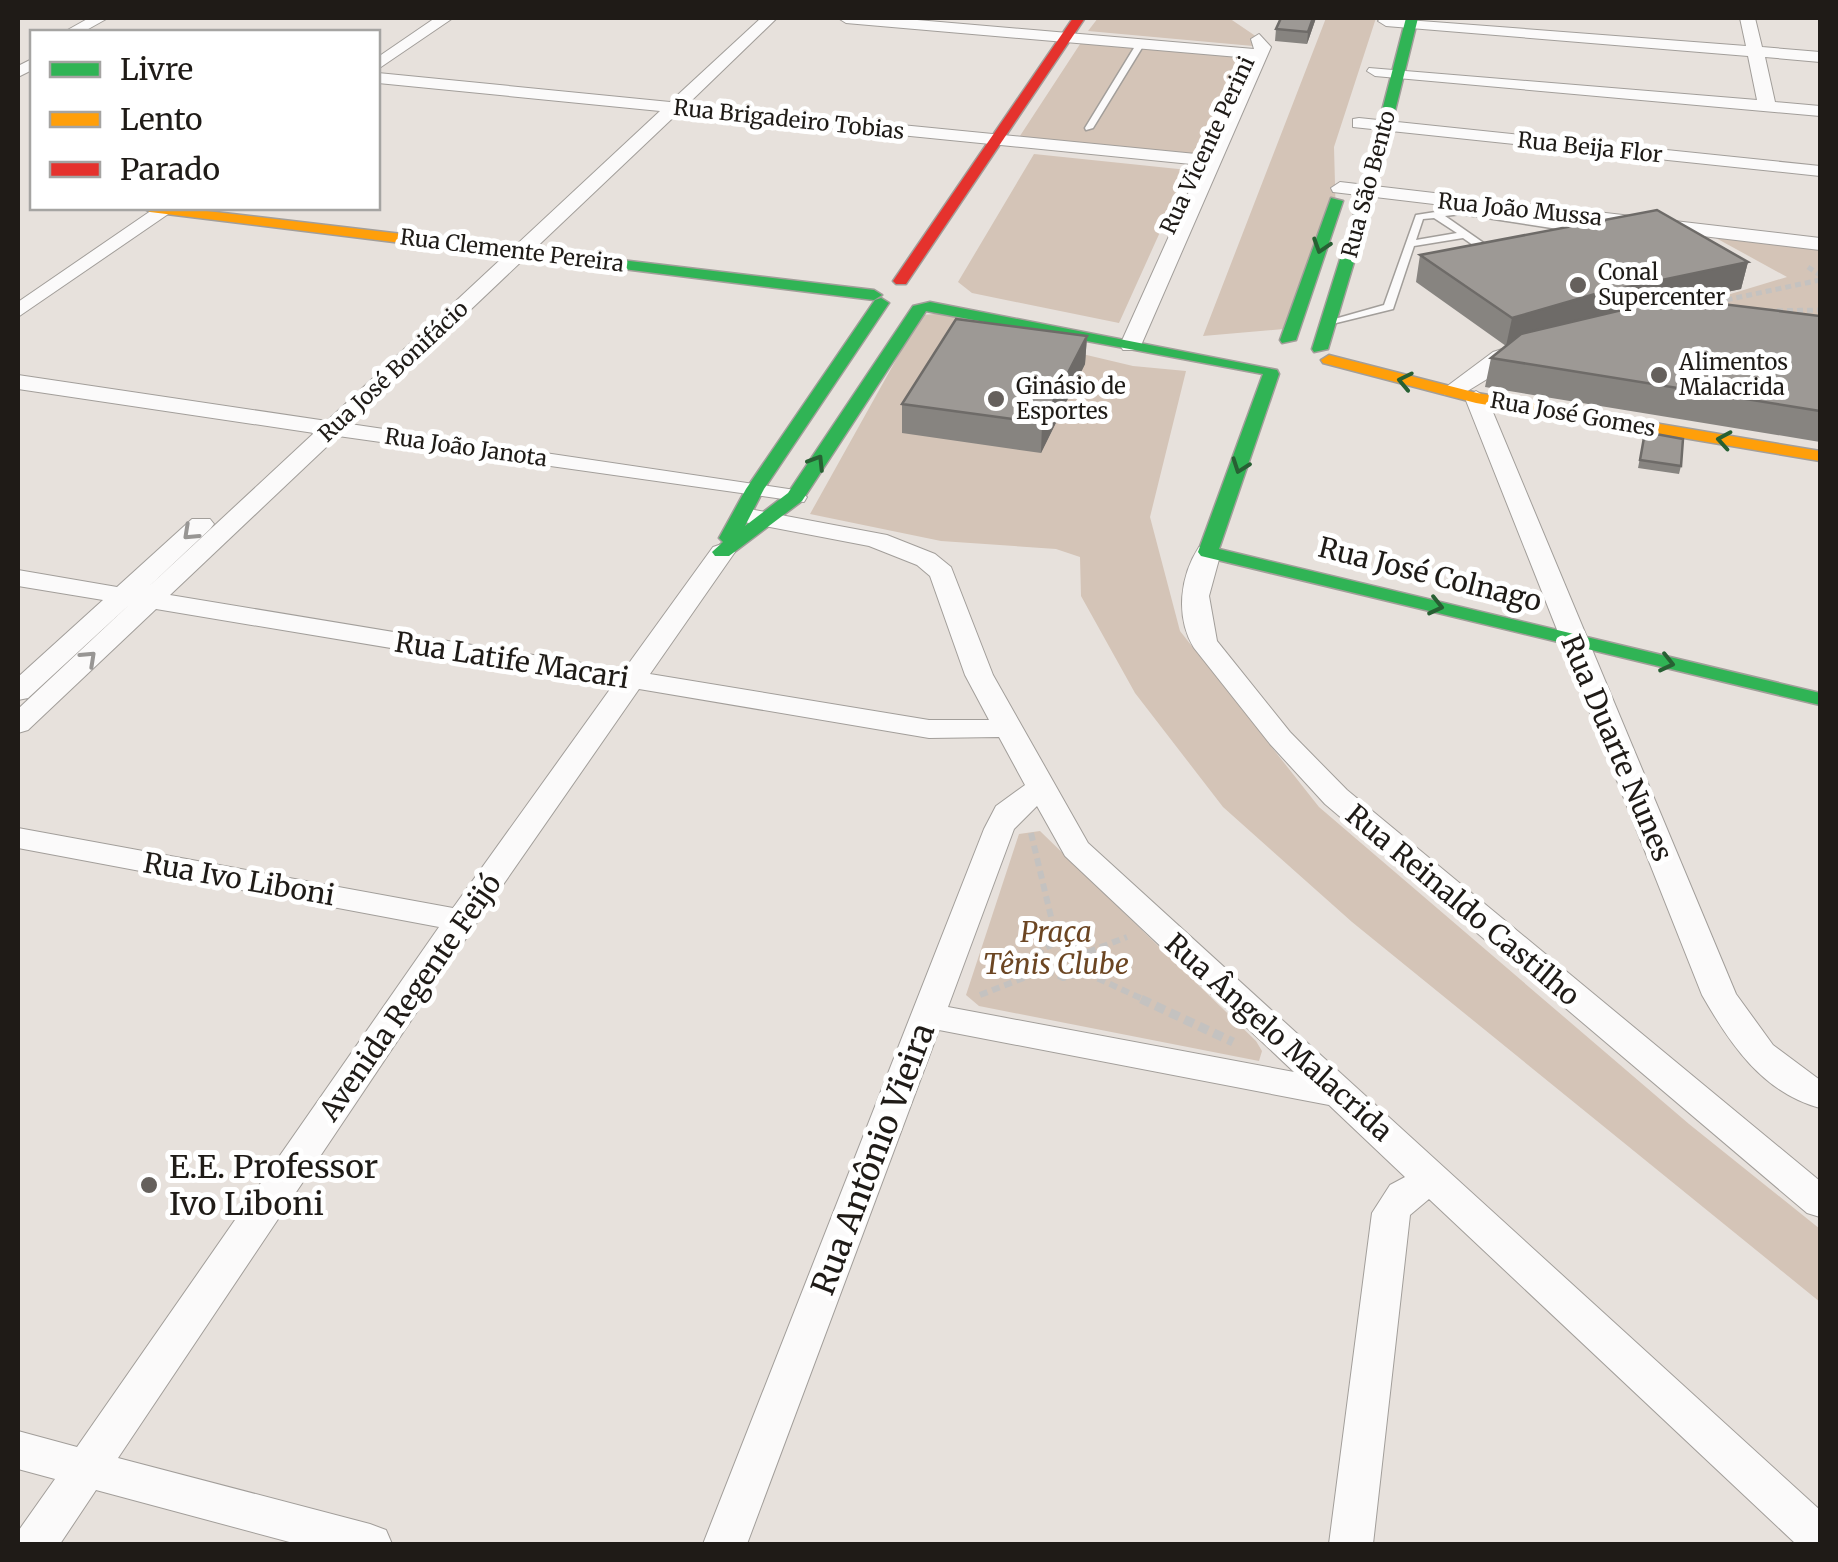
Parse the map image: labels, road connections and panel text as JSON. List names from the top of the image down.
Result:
{
  "streets": {
    "street": [
      "Rua Brigadeiro Tobias",
      "Rua Vicente Perini",
      "Rua Beija Flor",
      "Rua São Bento",
      "Rua João Mussa",
      "Rua Clemente Pereira",
      "Rua José Bonifácio",
      "Rua José Gomes",
      "Rua João Janota",
      "Rua José Colnago",
      "Rua Latife Macari",
      "Rua Duarte Nunes",
      "Rua Ivo Liboni",
      "Rua Reinaldo Castilho",
      "Avenida Regente Feijó",
      "Rua Ângelo Malacrida",
      "Rua Antônio Vieira"
    ]
  },
  "crossings": [
    ["Rua Brigadeiro Tobias", "Rua Vicente Perini"],
    ["Rua Brigadeiro Tobias", "Rua José Bonifácio"],
    ["Rua Brigadeiro Tobias", "Avenida Regente Feijó"],
    ["Rua Beija Flor", "Rua São Bento"],
    ["Rua São Bento", "Rua João Mussa"],
    ["Rua São Bento", "Rua José Gomes"],
    ["Rua Clemente Pereira", "Rua José Bonifácio"],
    ["Rua Clemente Pereira", "Avenida Regente Feijó"],
    ["Rua José Bonifácio", "Rua João Janota"],
    ["Rua José Bonifácio", "Rua Latife Macari"],
    ["Rua José Gomes", "Rua Duarte Nunes"],
    ["Rua João Janota", "Avenida Regente Feijó"],
    ["Rua José Colnago", "Rua Duarte Nunes"],
    ["Rua José Colnago", "Rua Reinaldo Castilho"],
    ["Rua Latife Macari", "Avenida Regente Feijó"],
    ["Rua Latife Macari", "Rua Ângelo Malacrida"],
    ["Rua Ivo Liboni", "Avenida Regente Feijó"],
    ["Avenida Regente Feijó", "Rua Ângelo Malacrida"],
    ["Rua Ângelo Malacrida", "Rua Antônio Vieira"]
  ],
  "one_way": ["Rua José Gomes", "Rua José Colnago"],
  "parks": ["Praça Tênis Clube"],
  "places": [
    "Conal Supercenter",
    "Alimentos Malacrida",
    "Ginásio de Esportes",
    "E.E. Professor Ivo Liboni"
  ],
  "legend": ["Livre", "Lento", "Parado"]
}
